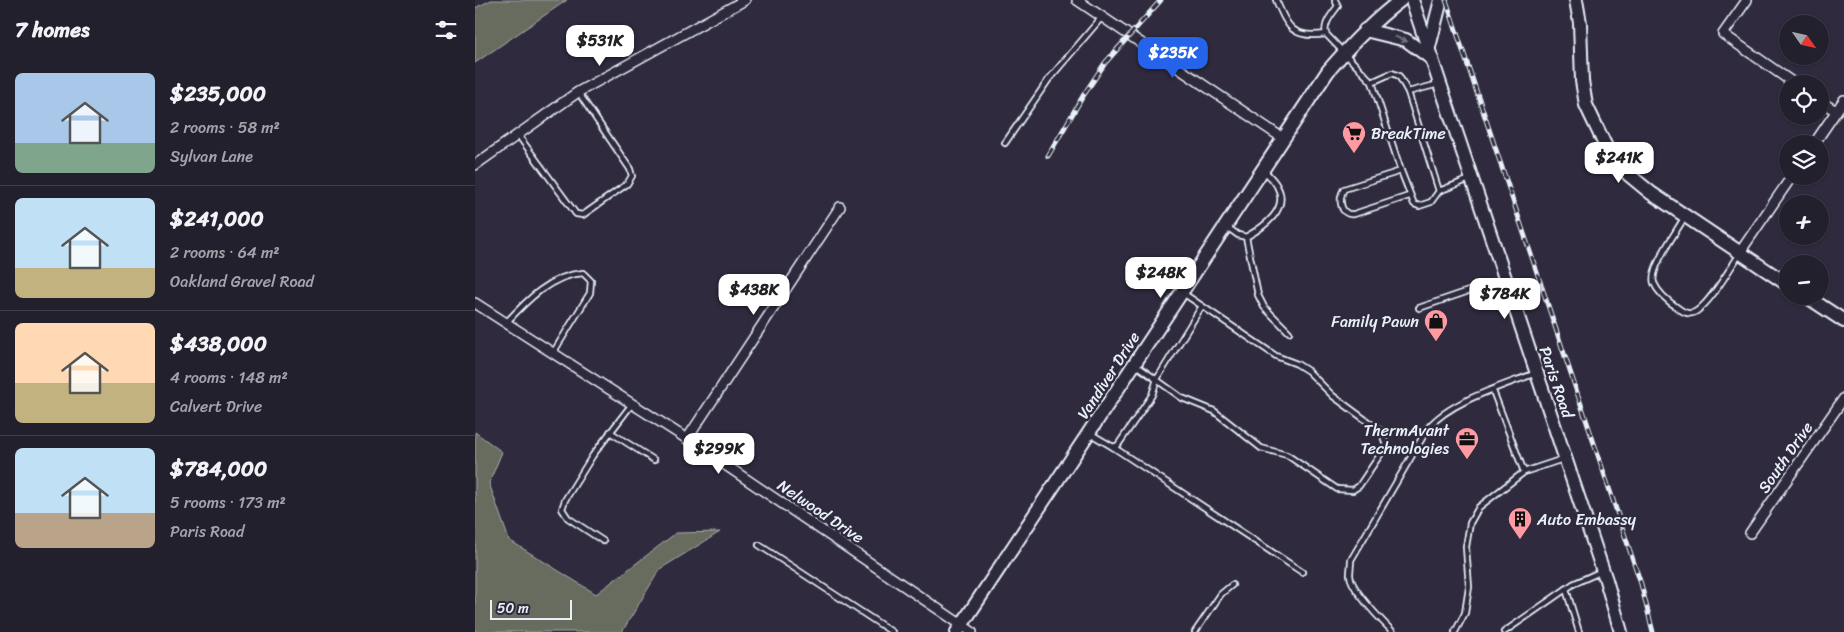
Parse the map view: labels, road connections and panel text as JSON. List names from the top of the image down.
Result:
{
  "streets": {
    "main road": ["Vandiver Drive", "Paris Road"],
    "street": ["South Drive", "Nelwood Drive"]
  },
  "crossings": [
    ["Vandiver Drive", "Nelwood Drive"]
  ],
  "places": {
    "supermarket": ["BreakTime"],
    "shop": ["Family Pawn"],
    "office": ["ThermAvant Technologies"],
    "building": ["Auto Embassy"]
  },
  "scale_bar": "50 m",
  "north": "bottom right",
  "page": {
    "heading": "7 homes",
    "map_buttons": ["+", "−"],
    "price": [
      "$531K",
      "$235K",
      "$241K",
      "$248K",
      "$438K",
      "$784K",
      "$299K"
    ],
    "list": [
      {
        "name": "$235,000",
        "note": "2 rooms · 58 m² · Sylvan Lane"
      },
      {
        "name": "$241,000",
        "note": "2 rooms · 64 m² · Oakland Gravel Road"
      },
      {
        "name": "$438,000",
        "note": "4 rooms · 148 m² · Calvert Drive"
      },
      {
        "name": "$784,000",
        "note": "5 rooms · 173 m² · Paris Road"
      }
    ],
    "scale": "50 m"
  }
}
